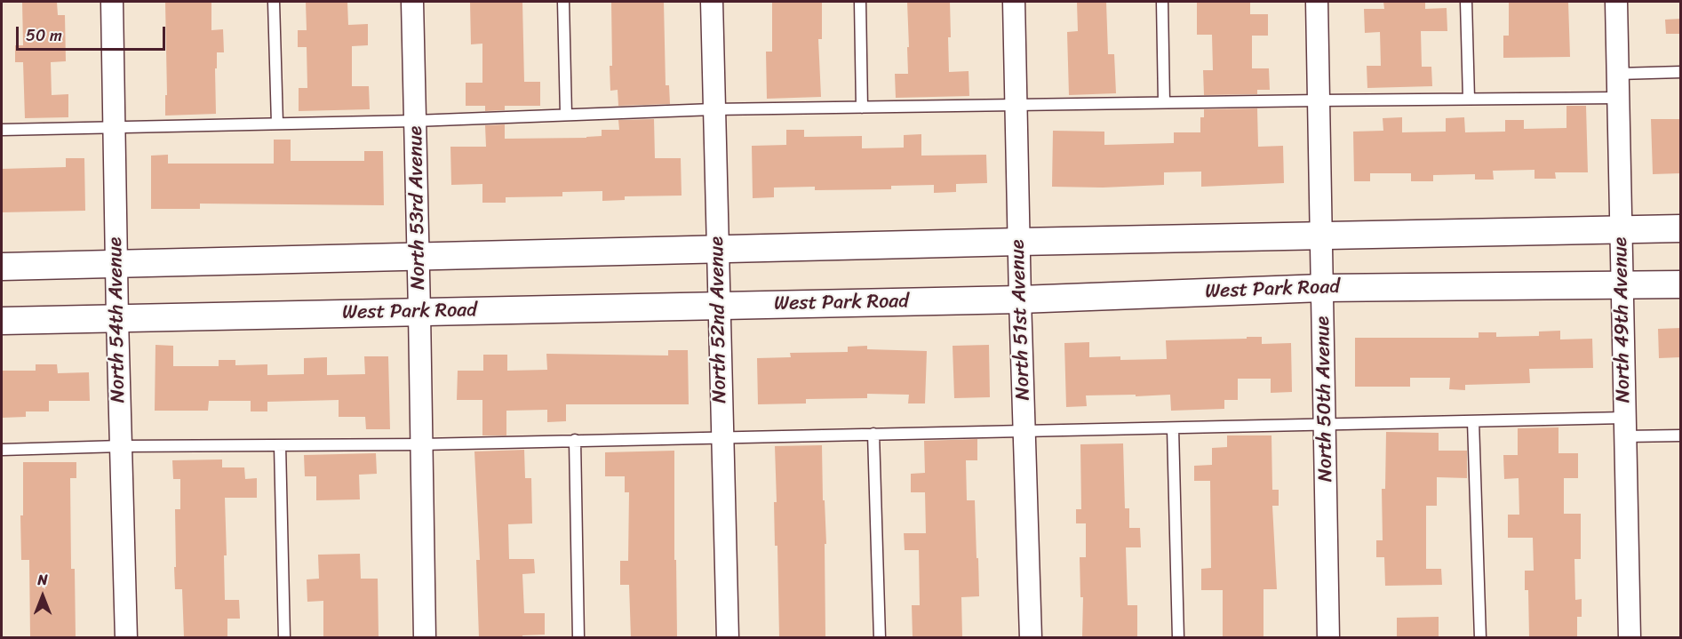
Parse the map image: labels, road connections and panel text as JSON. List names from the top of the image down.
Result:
{
  "streets": {
    "street": [
      "North 53rd Avenue",
      "West Park Road",
      "North 54th Avenue",
      "North 52nd Avenue",
      "North 51st Avenue",
      "North 49th Avenue",
      "North 50th Avenue"
    ]
  },
  "crossings": [
    ["North 53rd Avenue", "West Park Road"],
    ["West Park Road", "North 54th Avenue"],
    ["West Park Road", "North 52nd Avenue"],
    ["West Park Road", "North 51st Avenue"],
    ["West Park Road", "North 49th Avenue"],
    ["West Park Road", "North 50th Avenue"]
  ],
  "scale_bar": "50 m",
  "north": "top"
}
